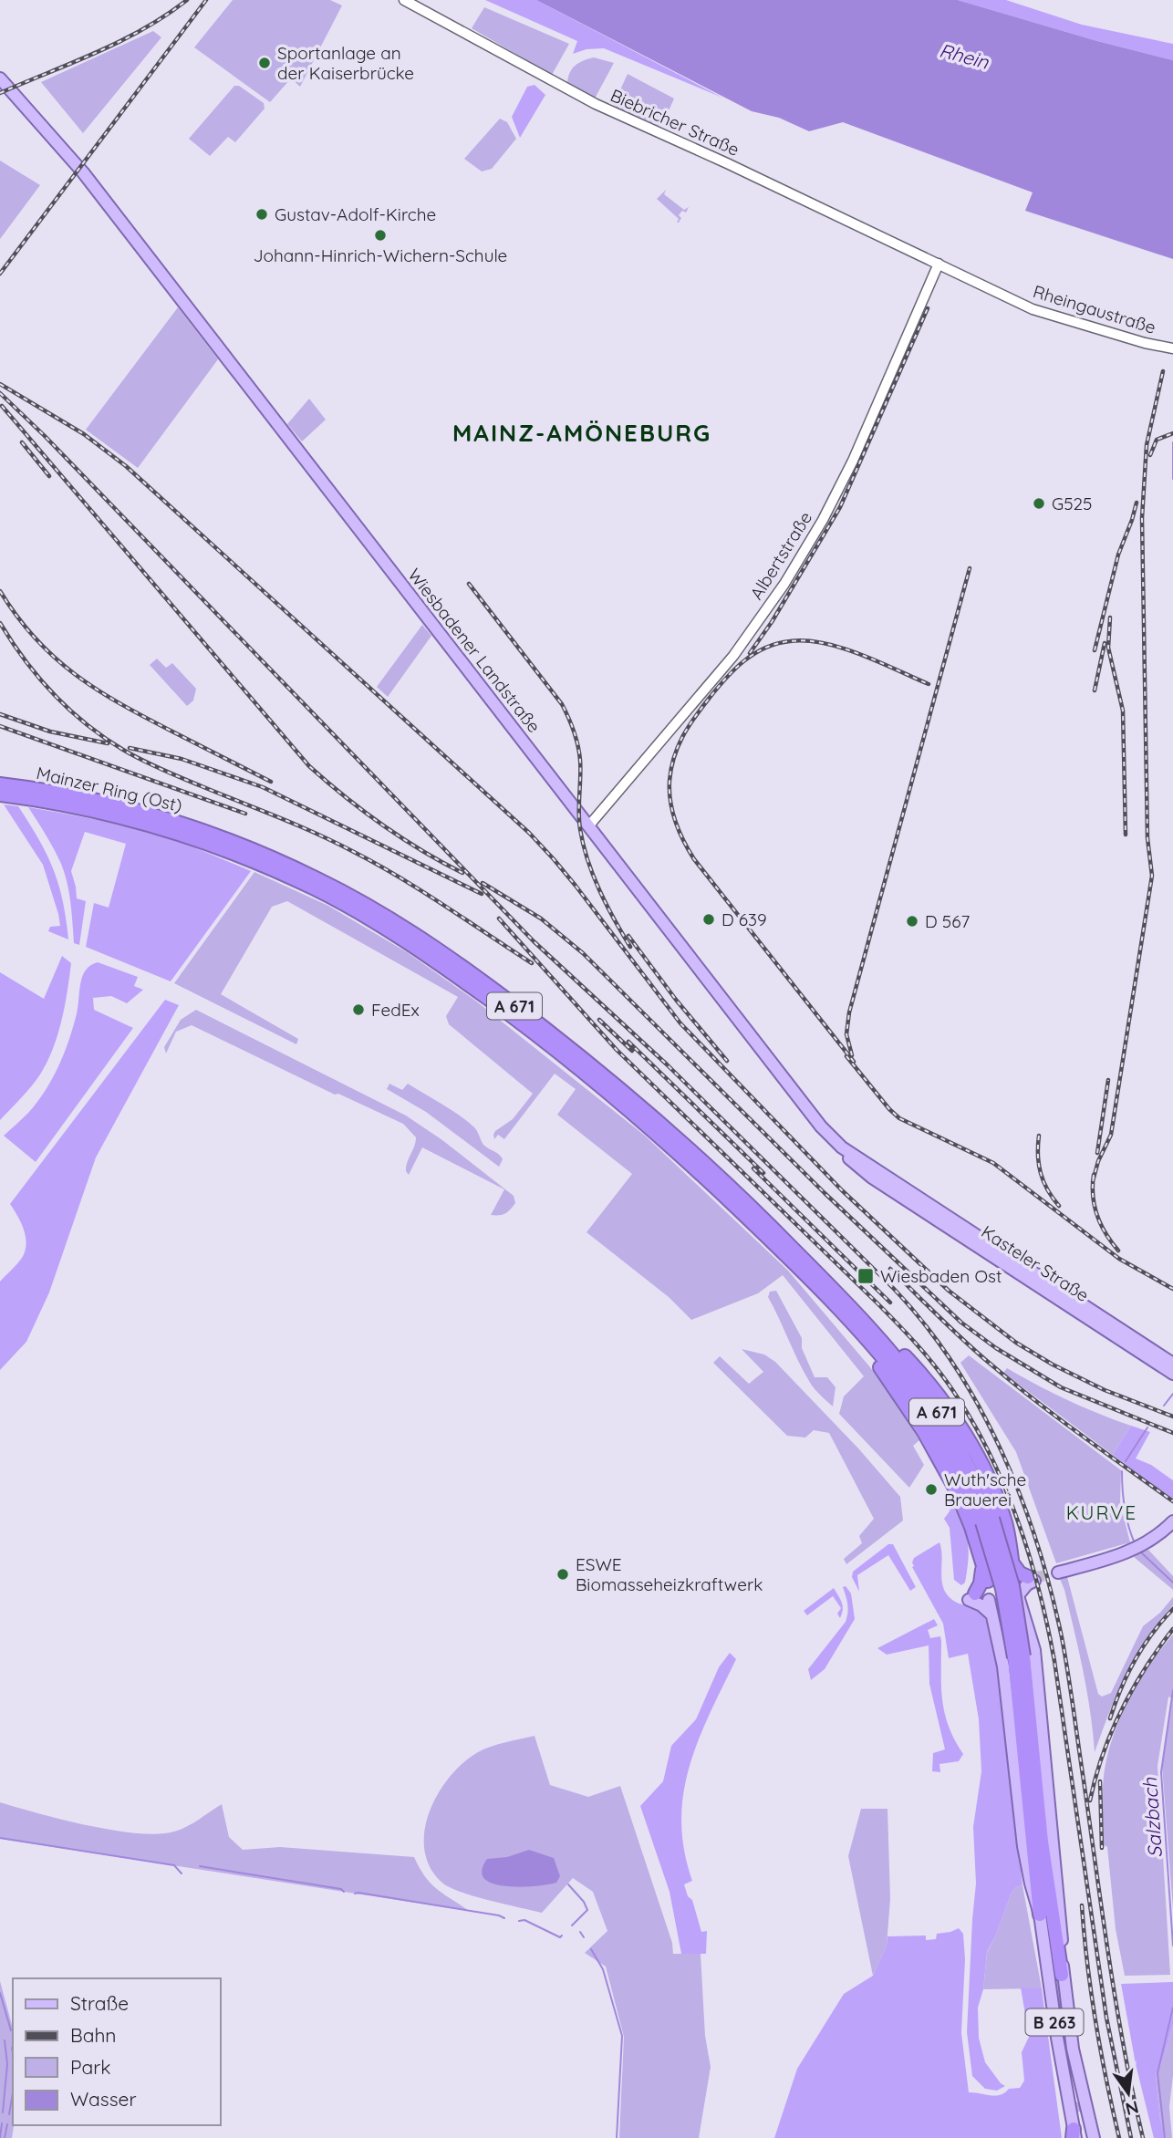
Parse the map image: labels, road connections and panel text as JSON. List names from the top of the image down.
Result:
{
  "streets": {
    "highway": ["Mainzer Ring (Ost)", "A 671", "B 263"],
    "main road": ["Wiesbadener Landstraße", "Kasteler Straße"],
    "street": ["Biebricher Straße", "Rheingaustraße", "Albertstraße"]
  },
  "crossings": [
    ["Biebricher Straße", "Rheingaustraße"],
    ["Biebricher Straße", "Albertstraße"],
    ["Rheingaustraße", "Albertstraße"],
    ["Albertstraße", "Wiesbadener Landstraße"],
    ["Wiesbadener Landstraße", "Kasteler Straße"],
    ["Mainzer Ring (Ost)", "A 671"],
    ["A 671", "B 263"]
  ],
  "districts": ["MAINZ-AMÖNEBURG", "KURVE"],
  "water": ["Rhein", "Salzbach"],
  "places": {
    "other": [
      "Sportanlage an der Kaiserbrücke",
      "Gustav-Adolf-Kirche",
      "Johann-Hinrich-Wichern-Schule",
      "G525",
      "D 639",
      "D 567",
      "FedEx",
      "Wuth'sche Brauerei",
      "ESWE Biomasseheizkraftwerk"
    ],
    "transit": ["Wiesbaden Ost"]
  },
  "legend": [
    "Straße",
    "Bahn",
    "Park",
    "Wasser"
  ],
  "north": "bottom"
}
